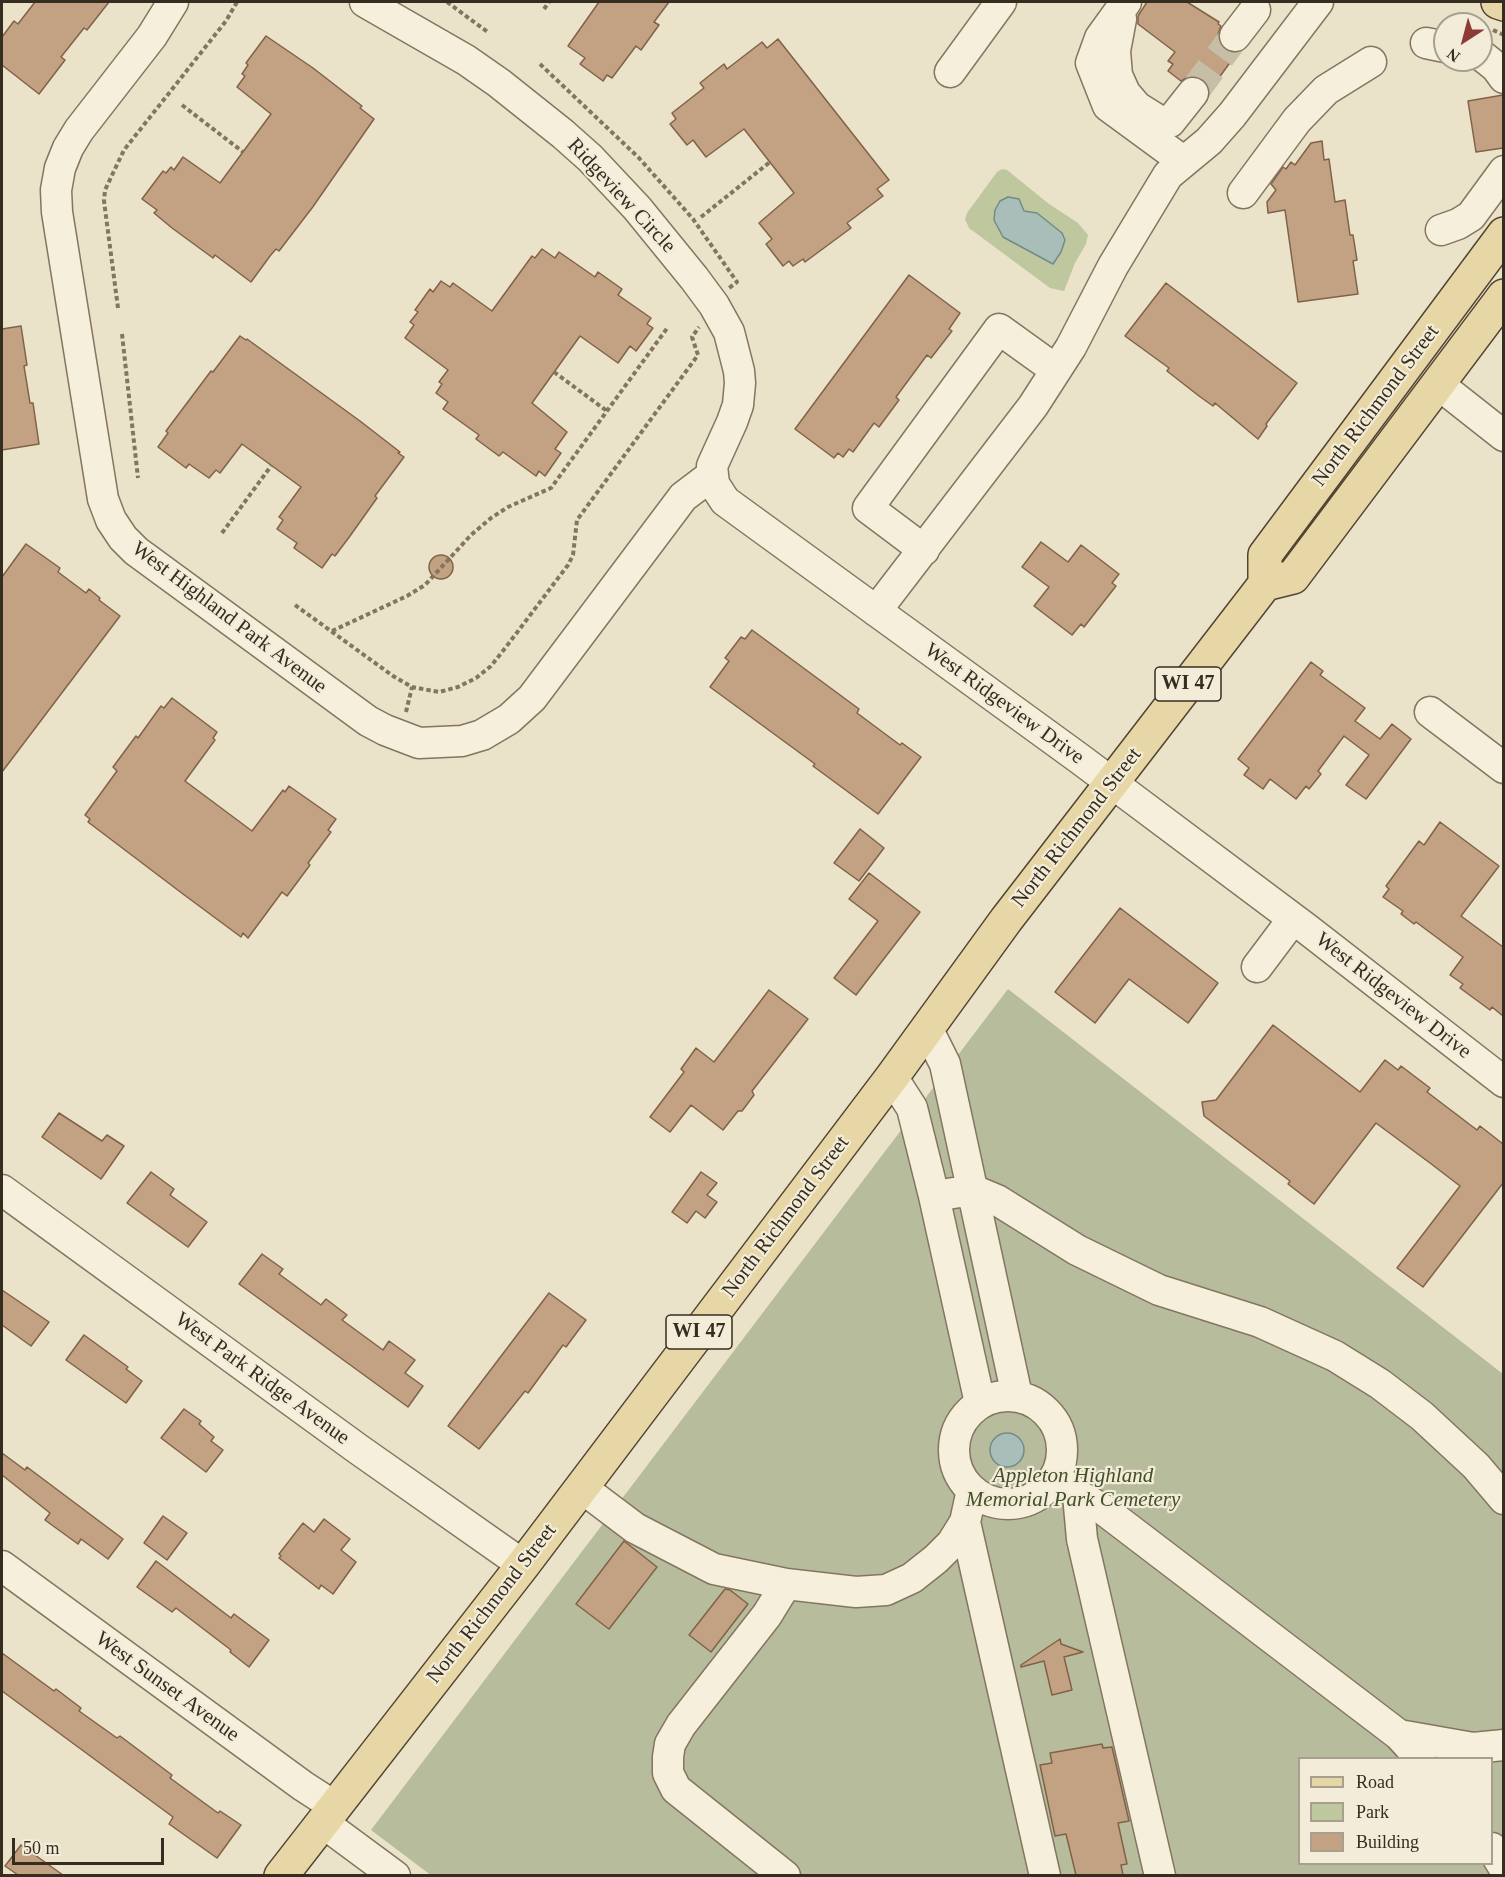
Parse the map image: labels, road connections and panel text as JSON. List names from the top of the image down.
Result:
{
  "streets": {
    "main road": ["North Richmond Street", "WI 47"],
    "street": [
      "Ridgeview Circle",
      "West Highland Park Avenue",
      "West Ridgeview Drive",
      "West Park Ridge Avenue",
      "West Sunset Avenue"
    ]
  },
  "crossings": [
    ["Ridgeview Circle", "West Highland Park Avenue"],
    ["Ridgeview Circle", "West Ridgeview Drive"],
    ["North Richmond Street", "West Ridgeview Drive"],
    ["North Richmond Street", "West Park Ridge Avenue"],
    ["North Richmond Street", "West Sunset Avenue"],
    ["West Highland Park Avenue", "West Ridgeview Drive"]
  ],
  "parks": ["Appleton Highland Memorial Park Cemetery"],
  "legend": ["Road", "Park", "Building"],
  "scale_bar": "50 m",
  "north": "bottom left"
}
